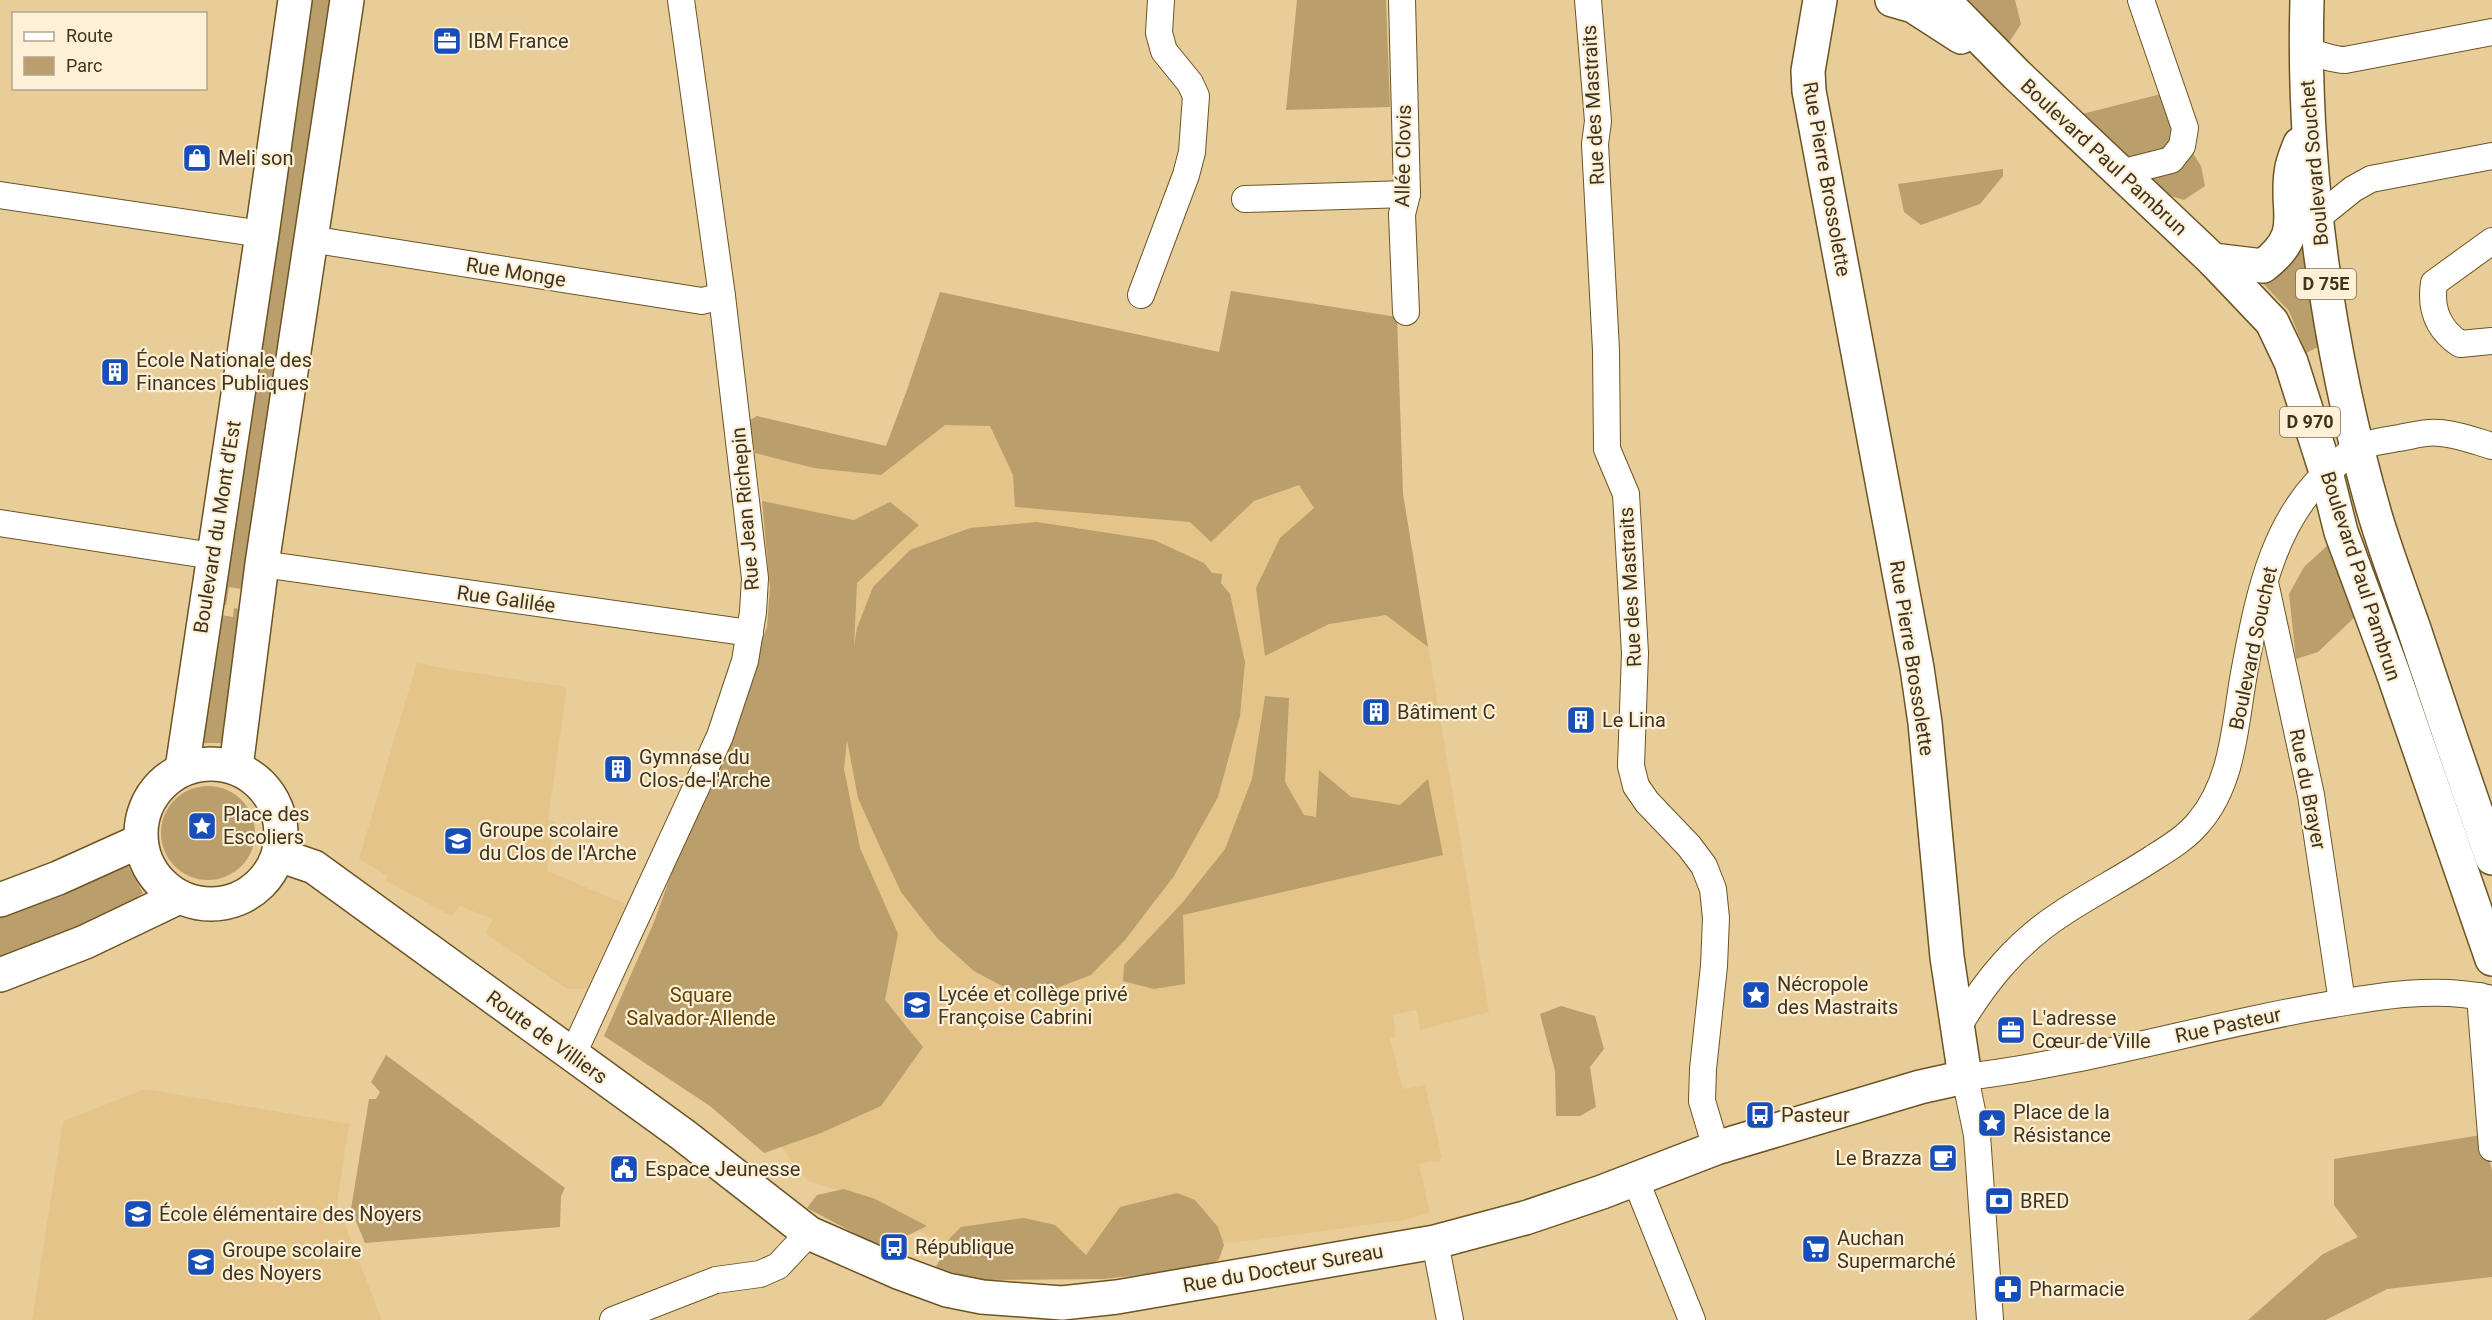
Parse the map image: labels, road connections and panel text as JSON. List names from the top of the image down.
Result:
{
  "streets": {
    "main road": [
      "Boulevard Paul Pambrun",
      "Boulevard Souchet",
      "Rue Pierre Brossolette",
      "D 75E",
      "D 970",
      "Boulevard du Mont d'Est",
      "Route de Villiers",
      "Rue du Docteur Sureau"
    ],
    "street": [
      "Rue des Mastraits",
      "Allée Clovis",
      "Rue Monge",
      "Rue Jean Richepin",
      "Rue Galilée",
      "Rue du Brayer",
      "Rue Pasteur"
    ]
  },
  "crossings": [
    ["Rue des Mastraits", "Rue du Docteur Sureau"],
    ["Boulevard Paul Pambrun", "Boulevard Souchet"],
    ["Boulevard Souchet", "Rue Pierre Brossolette"],
    ["Boulevard Souchet", "Rue du Brayer"],
    ["Rue Pierre Brossolette", "Rue Pasteur"],
    ["Rue Pierre Brossolette", "Rue du Docteur Sureau"],
    ["Rue Monge", "Rue Jean Richepin"],
    ["Rue Jean Richepin", "Rue Galilée"],
    ["Rue Jean Richepin", "Route de Villiers"],
    ["Boulevard du Mont d'Est", "Route de Villiers"],
    ["Rue du Brayer", "Rue Pasteur"],
    ["Rue Pasteur", "Rue du Docteur Sureau"],
    ["Route de Villiers", "Rue du Docteur Sureau"]
  ],
  "parks": ["Square Salvador-Allende"],
  "places": {
    "office": ["IBM France", "L'adresse Cœur de Ville"],
    "shop": ["Meli son"],
    "building": [
      "École Nationale des Finances Publiques",
      "Bâtiment C",
      "Le Lina",
      "Gymnase du Clos-de-l'Arche"
    ],
    "place": ["Place des Escoliers", "Nécropole des Mastraits", "Place de la Résistance"],
    "school or university": [
      "Groupe scolaire du Clos de l'Arche",
      "Lycée et collège privé Françoise Cabrini",
      "École élémentaire des Noyers",
      "Groupe scolaire des Noyers"
    ],
    "bus stop": ["Pasteur", "République"],
    "cafe": ["Le Brazza"],
    "public building": ["Espace Jeunesse"],
    "bank": ["BRED"],
    "supermarket": ["Auchan Supermarché"],
    "pharmacy": ["Pharmacie"]
  },
  "legend": ["Route", "Parc"]
}
